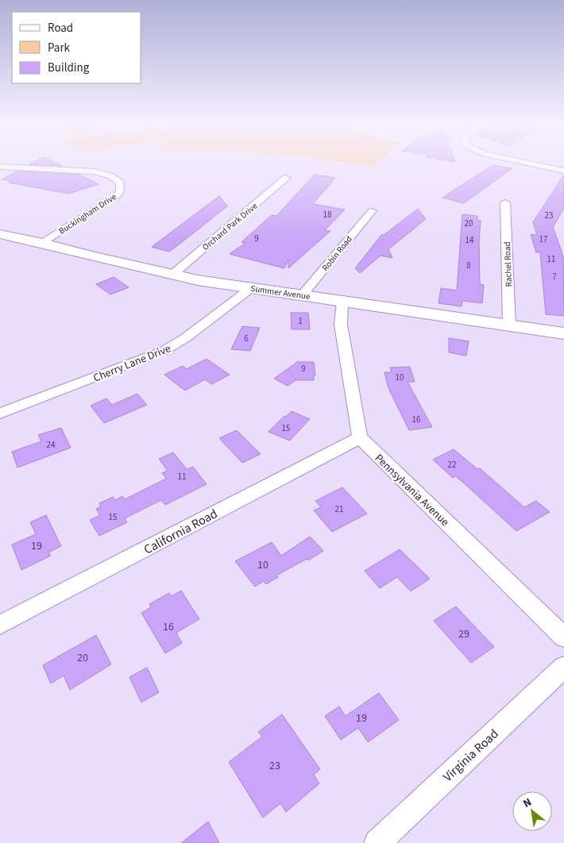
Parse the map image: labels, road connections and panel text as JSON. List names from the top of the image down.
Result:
{
  "streets": {
    "street": [
      "Buckingham Drive",
      "Orchard Park Drive",
      "Robin Road",
      "Rachel Road",
      "Summer Avenue",
      "Cherry Lane Drive",
      "Pennsylvania Avenue",
      "California Road",
      "Virginia Road"
    ]
  },
  "crossings": [
    ["Buckingham Drive", "Summer Avenue"],
    ["Orchard Park Drive", "Summer Avenue"],
    ["Robin Road", "Summer Avenue"],
    ["Rachel Road", "Summer Avenue"],
    ["Summer Avenue", "Cherry Lane Drive"],
    ["Summer Avenue", "Pennsylvania Avenue"],
    ["Pennsylvania Avenue", "California Road"]
  ],
  "house_numbers": [
    "18",
    "23",
    "20",
    "9",
    "17",
    "14",
    "11",
    "8",
    "7",
    "1",
    "6",
    "9",
    "10",
    "16",
    "15",
    "24",
    "22",
    "11",
    "21",
    "15",
    "19",
    "10",
    "16",
    "29",
    "20",
    "19",
    "23"
  ],
  "legend": ["Road", "Park", "Building"],
  "north": "top left"
}
